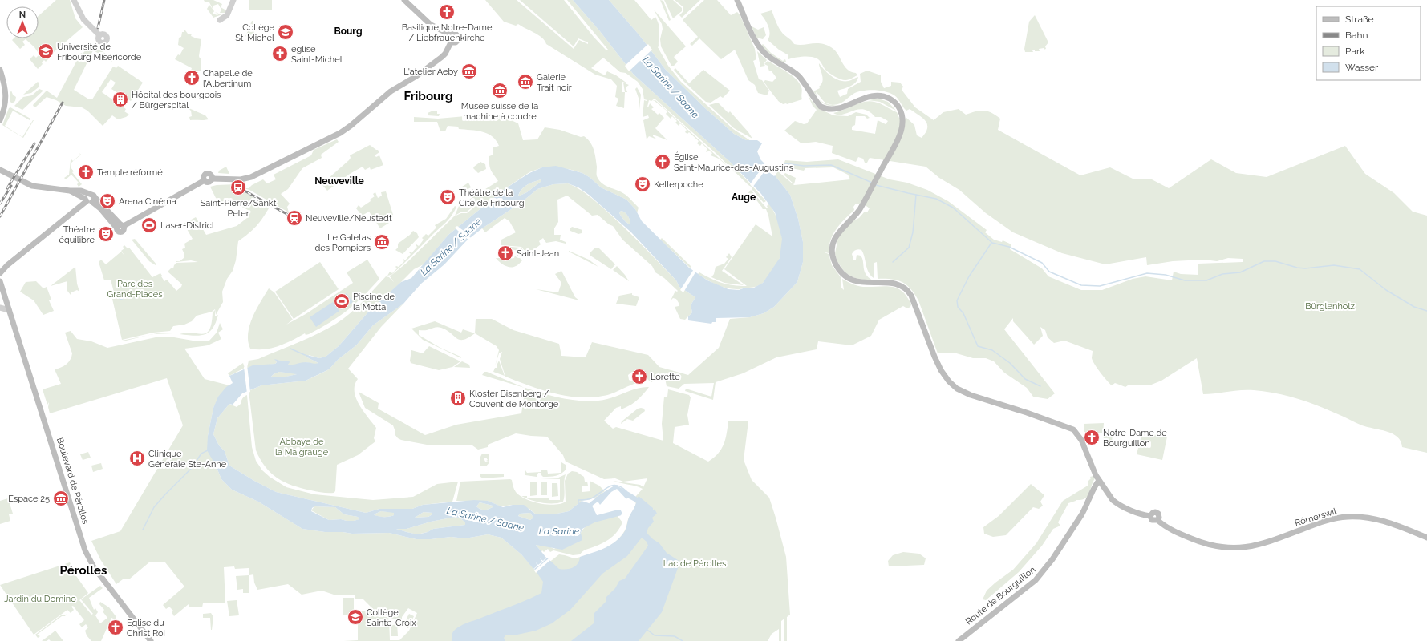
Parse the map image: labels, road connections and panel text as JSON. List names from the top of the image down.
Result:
{
  "streets": {
    "main road": ["Boulevard de Pérolles", "Römerswil", "Route de Bourguillon"]
  },
  "crossings": [
    ["Römerswil", "Route de Bourguillon"]
  ],
  "districts": [
    "Bourg",
    "Fribourg",
    "Neuveville",
    "Auge",
    "Pérolles"
  ],
  "water": ["La Sarine / Saane", "La Sarine"],
  "parks": [
    "Parc des Grand-Places",
    "Bürglenholz",
    "Abbaye de la Maigrauge",
    "Lac de Pérolles",
    "Jardin du Domino"
  ],
  "places": {
    "church": [
      "Basilique Notre-Dame / Liebfrauenkirche",
      "église Saint-Michel",
      "Chapelle de l’Albertinum",
      "Église Saint-Maurice-des-Augustins",
      "Temple réformé",
      "Saint-Jean",
      "Lorette",
      "Notre-Dame de Bourguillon",
      "Eglise du Christ Roi"
    ],
    "school or university": ["Collège St-Michel", "Université de Fribourg Miséricorde", "Collège Sainte-Croix"],
    "museum": [
      "L'atelier Aeby",
      "Galerie Trait noir",
      "Musée suisse de la machine à coudre",
      "Le Galetas des Pompiers",
      "Espace 25"
    ],
    "building": ["Hôpital des bourgeois / Bürgerspital", "Kloster Bisenberg / Couvent de Montorge"],
    "theatre": [
      "Kellerpoche",
      "Théâtre de la Cité de Fribourg",
      "Arena Cinéma",
      "Théatre équilibre"
    ],
    "station": ["Saint-Pierre/Sankt Peter", "Neuveville/Neustadt"],
    "sports": ["Laser-District", "Piscine de la Motta"],
    "hospital": ["Clinique Générale Ste-Anne"]
  },
  "legend": [
    "Straße",
    "Bahn",
    "Park",
    "Wasser"
  ],
  "north": "top"
}
